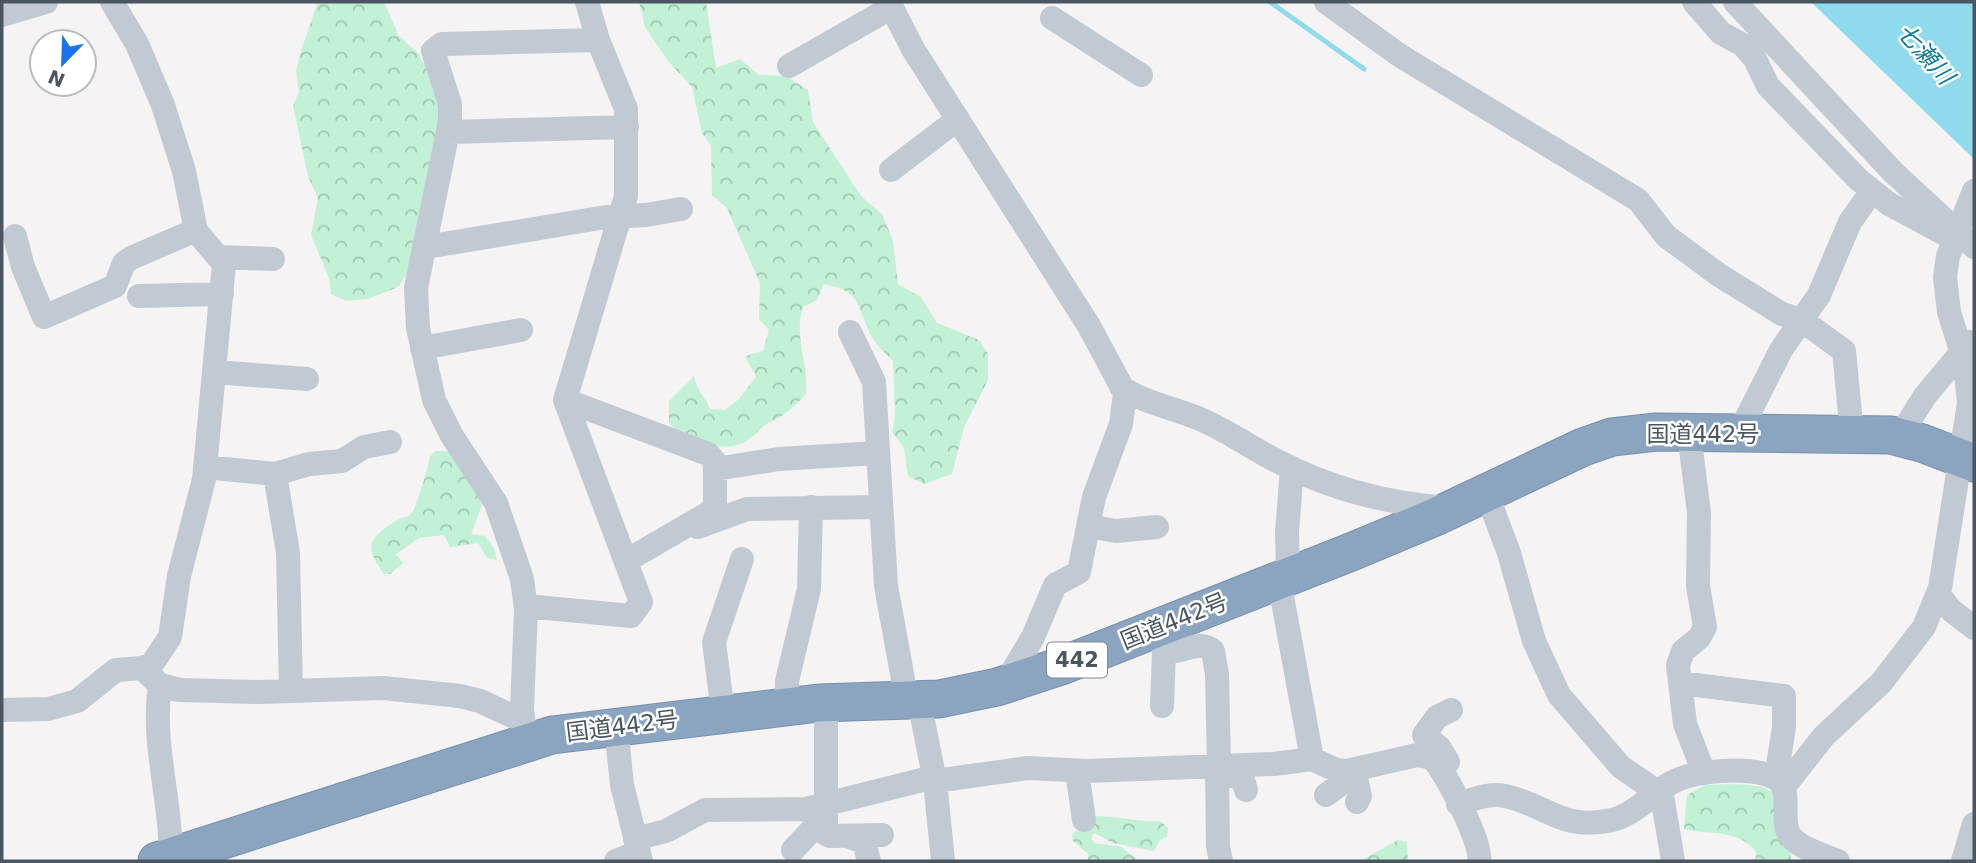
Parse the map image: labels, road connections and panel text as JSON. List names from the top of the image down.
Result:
{
  "streets": {
    "highway": ["国道442号", "442"]
  },
  "water": ["七瀬川"],
  "north": "bottom left"
}
